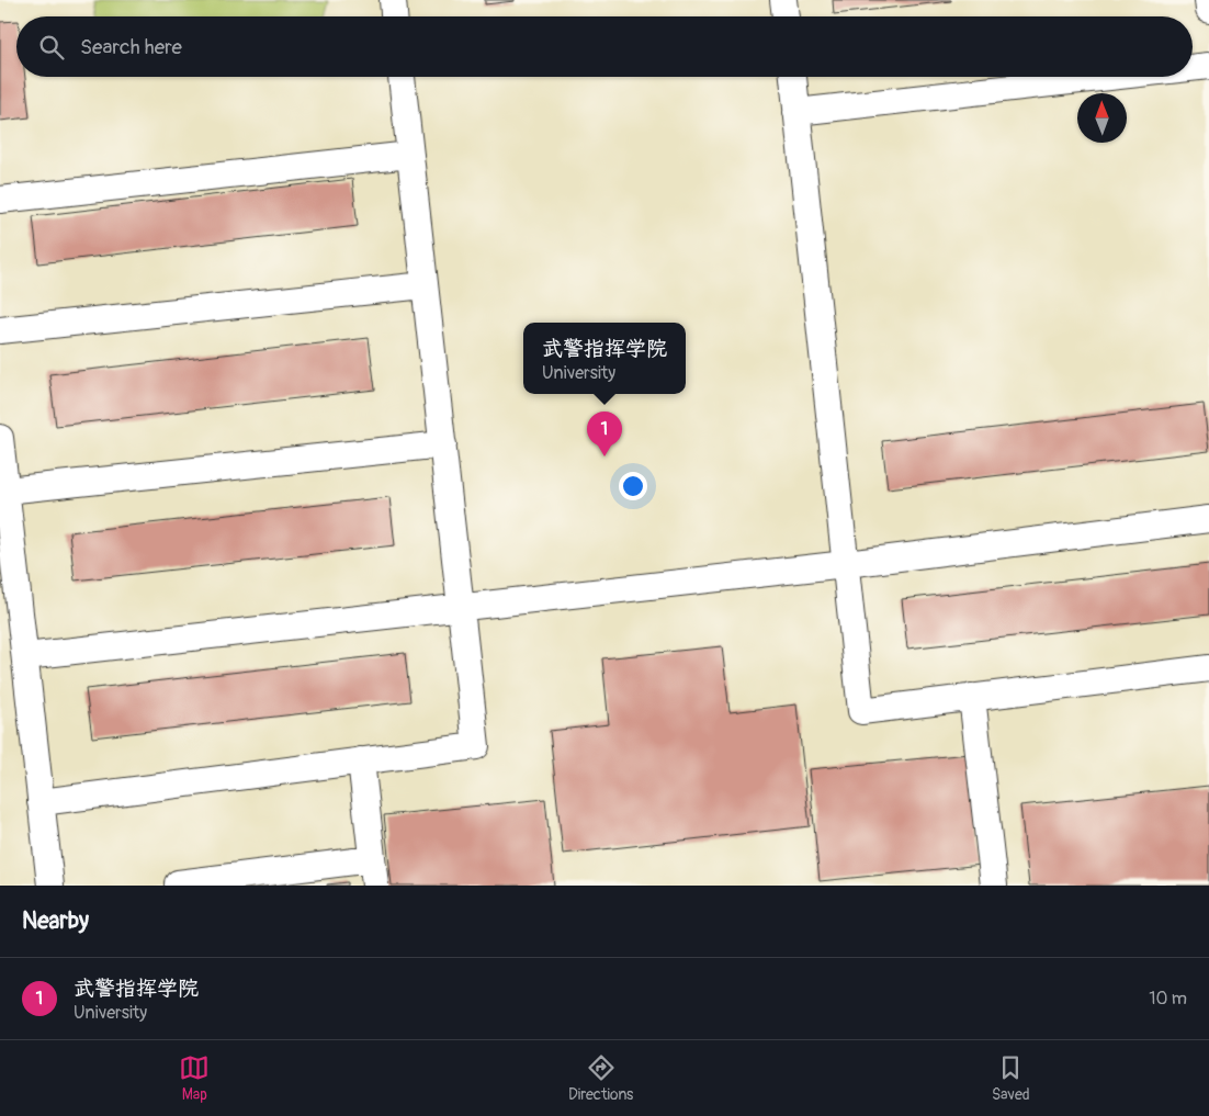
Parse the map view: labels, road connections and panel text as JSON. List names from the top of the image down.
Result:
{
  "north": "top",
  "page": {
    "search": "Search here",
    "popup": ["武警指挥学院", "University"],
    "pins": "1",
    "heading": "Nearby",
    "list": [
      {
        "mark": "1",
        "name": "武警指挥学院",
        "note": "University",
        "value": "10 m"
      }
    ],
    "nav": ["Map", "Directions", "Saved"]
  }
}
